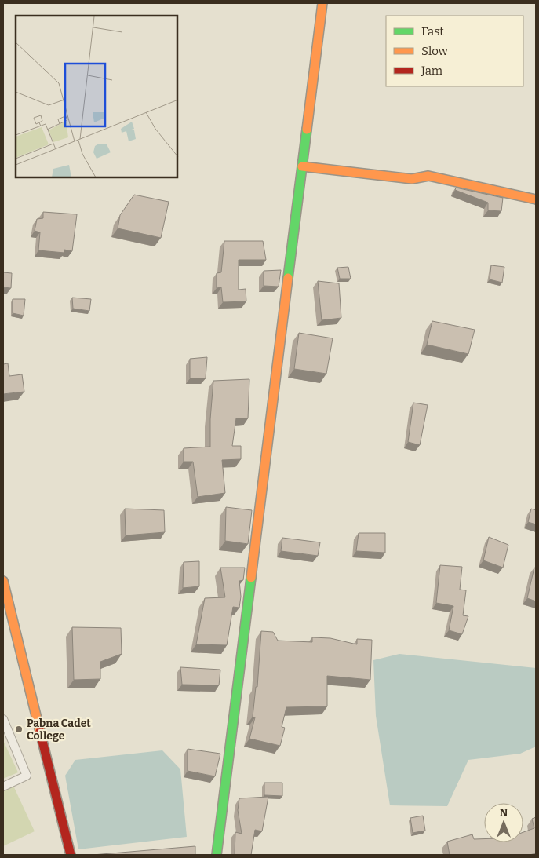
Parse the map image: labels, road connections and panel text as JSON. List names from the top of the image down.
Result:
{
  "places": ["Pabna Cadet College"],
  "legend": ["Fast", "Slow", "Jam"],
  "north": "top"
}
